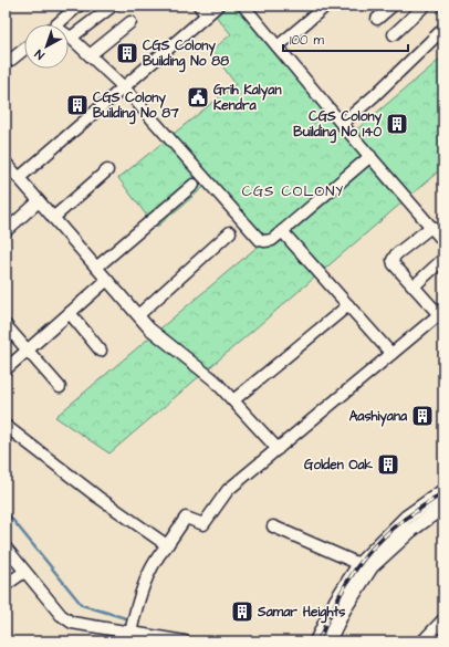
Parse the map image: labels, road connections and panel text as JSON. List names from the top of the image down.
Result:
{
  "districts": ["CGS COLONY"],
  "places": {
    "building": [
      "CGS Colony Building No 88",
      "CGS Colony Building No 87",
      "CGS Colony Building No 140",
      "Aashiyana",
      "Golden Oak",
      "Samar Heights"
    ],
    "public building": ["Grih Kalyan Kendra"]
  },
  "scale_bar": "100 m",
  "north": "bottom left"
}
